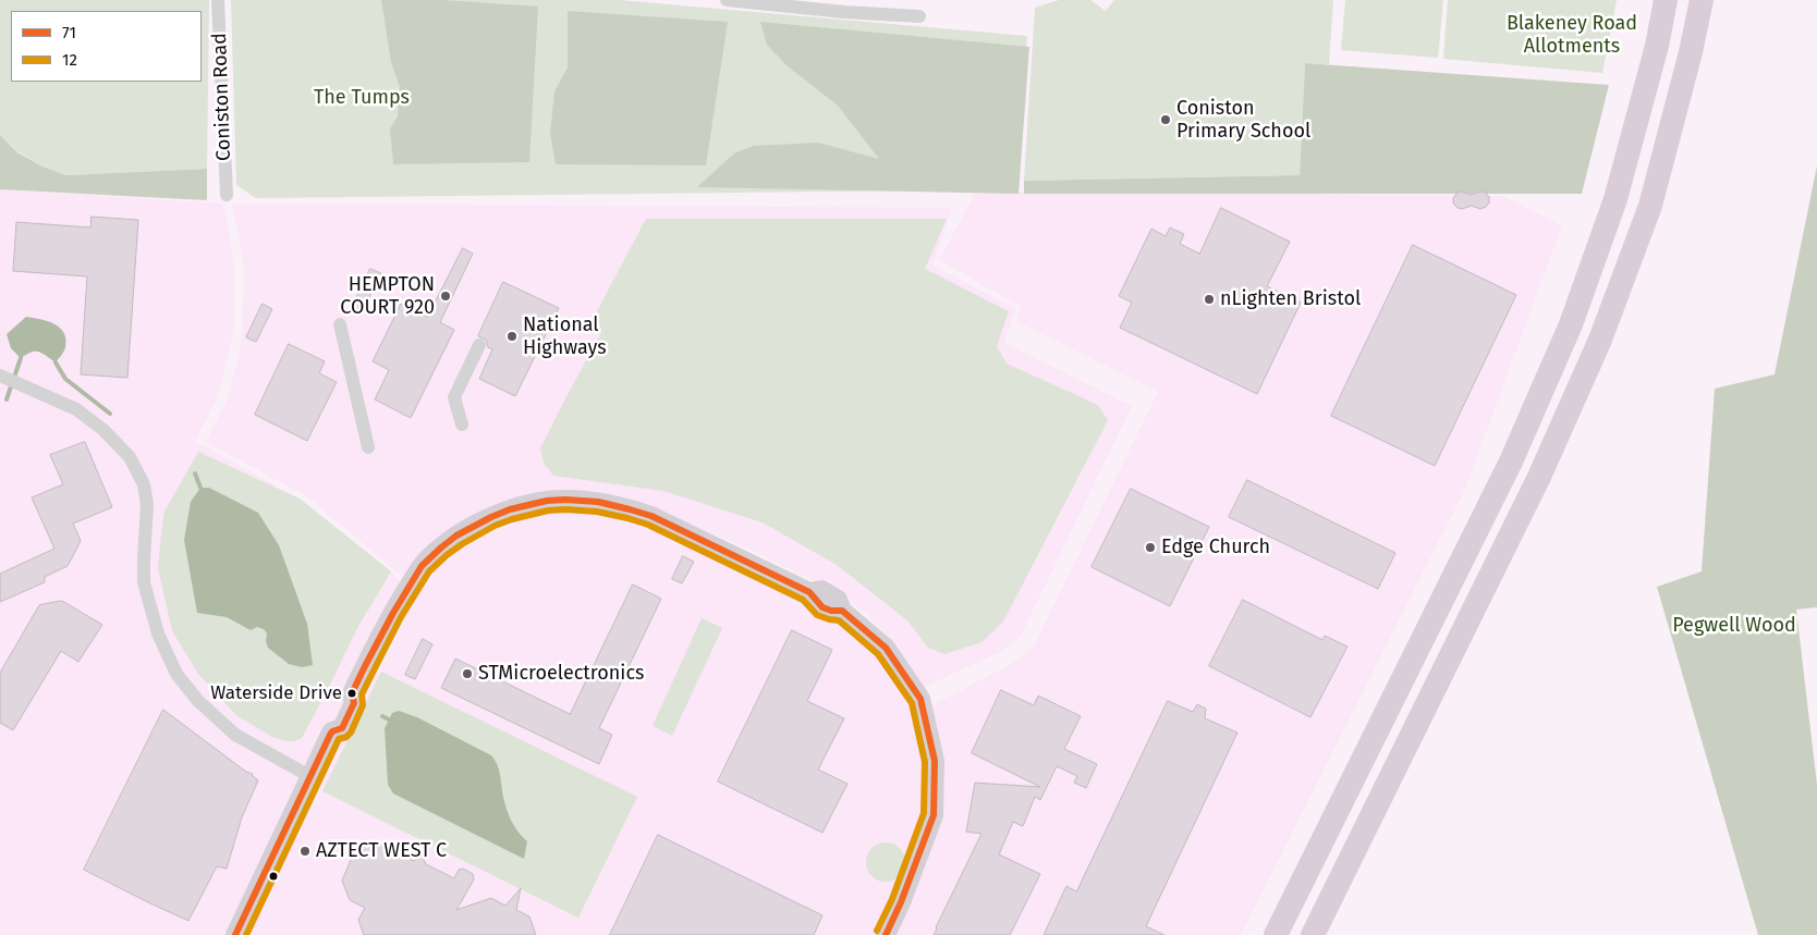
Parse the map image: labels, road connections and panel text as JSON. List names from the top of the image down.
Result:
{
  "streets": {
    "street": ["Coniston Road"]
  },
  "parks": ["Blakeney Road Allotments", "The Tumps", "Pegwell Wood"],
  "places": [
    "Coniston Primary School",
    "HEMPTON COURT 920",
    "nLighten Bristol",
    "National Highways",
    "Edge Church",
    "STMicroelectronics",
    "Waterside Drive",
    "AZTECT WEST C"
  ],
  "lines": ["transit line 71", "transit line 12"],
  "legend": ["71", "12"]
}
